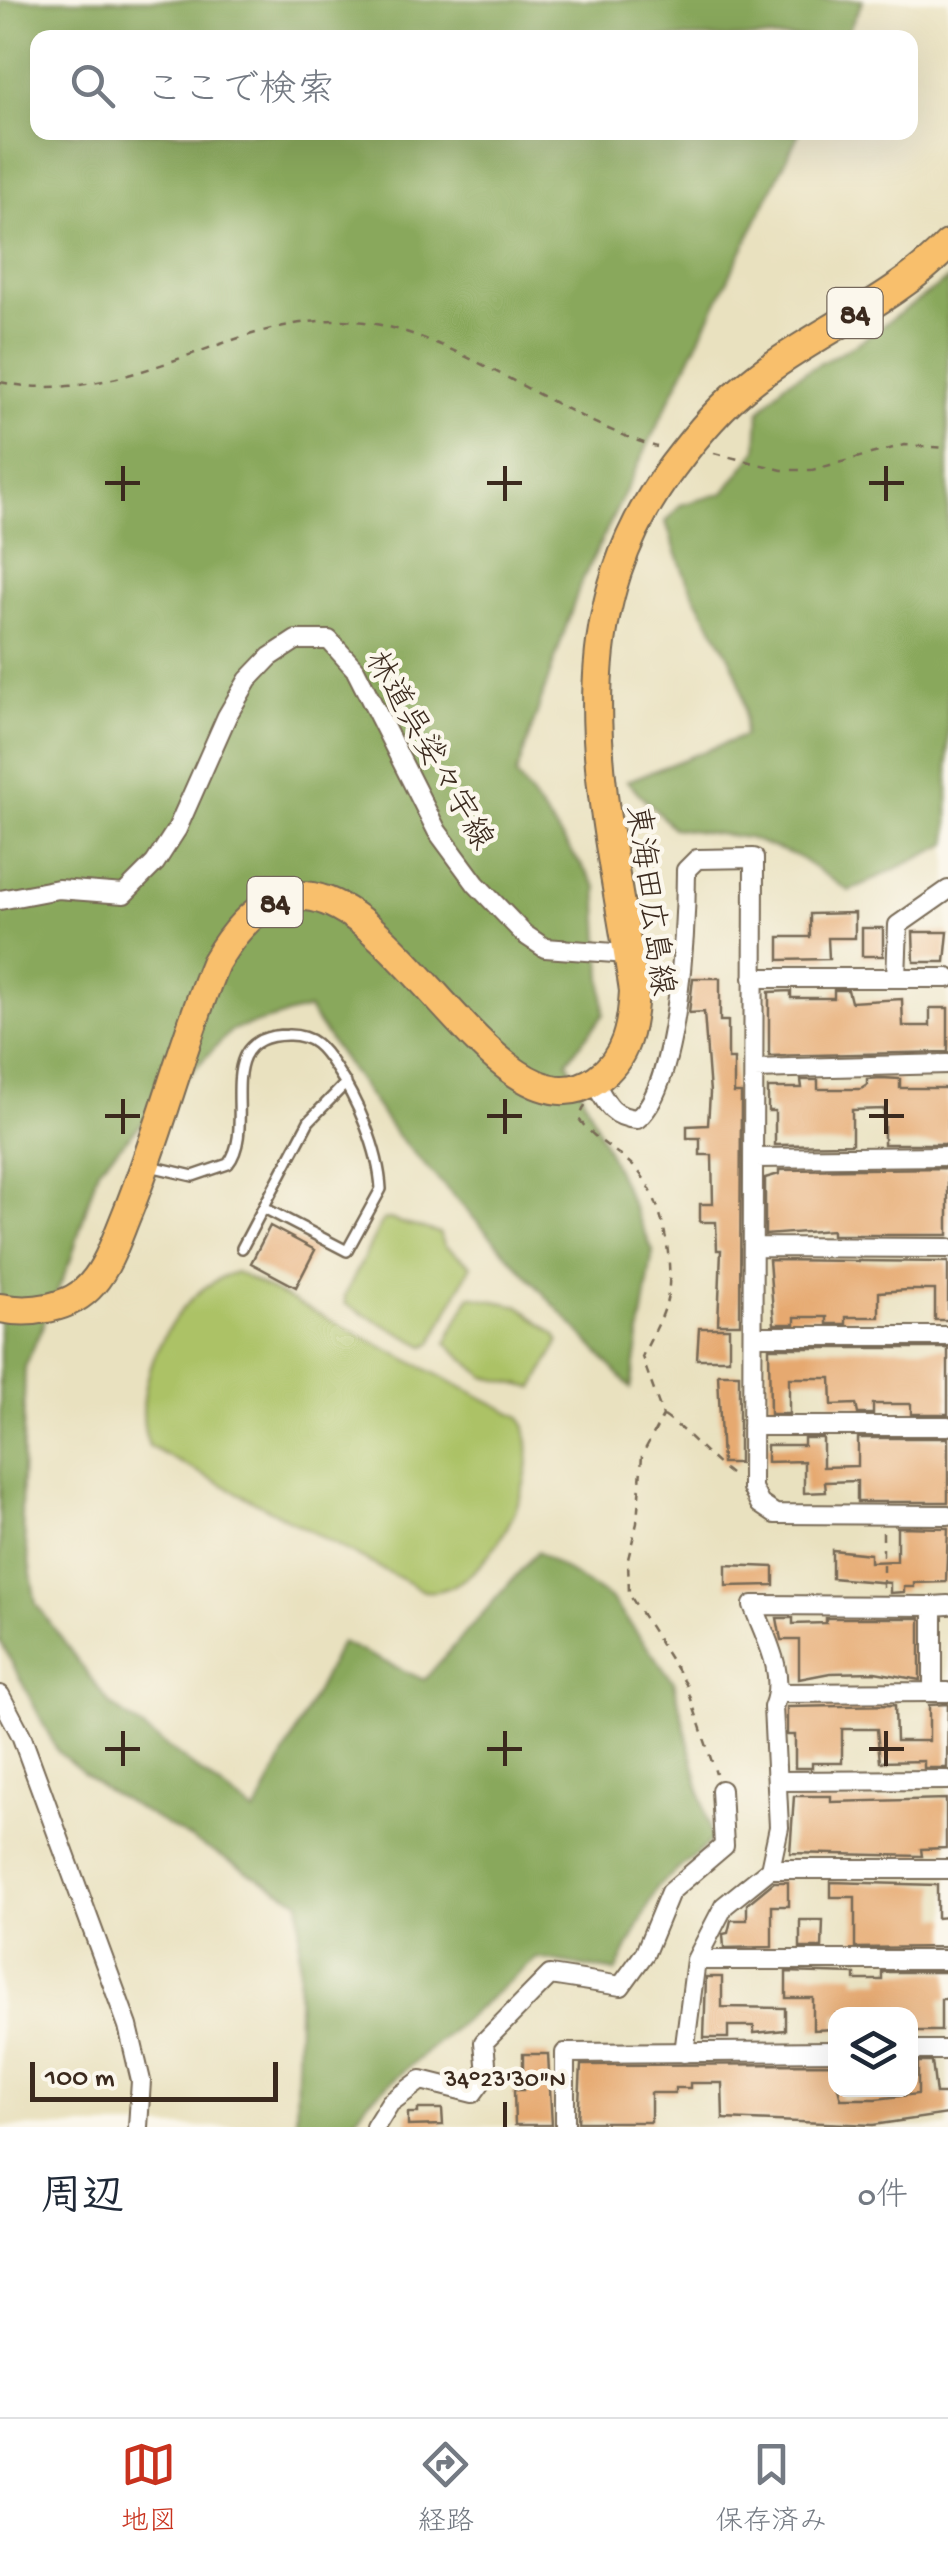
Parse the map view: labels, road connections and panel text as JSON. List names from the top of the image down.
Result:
{
  "streets": {
    "main road": ["84", "東海田広島線"],
    "street": ["林道呉娑々宇線"]
  },
  "crossings": [
    ["84", "東海田広島線"],
    ["林道呉娑々宇線", "東海田広島線"]
  ],
  "scale_bar": "100 m",
  "page": {
    "search": "ここで検索",
    "scale": "100 m",
    "heading": ["周辺", "0件"],
    "nav": ["地図", "経路", "保存済み"]
  },
  "coordinates": ["34°23'30\"N"]
}
